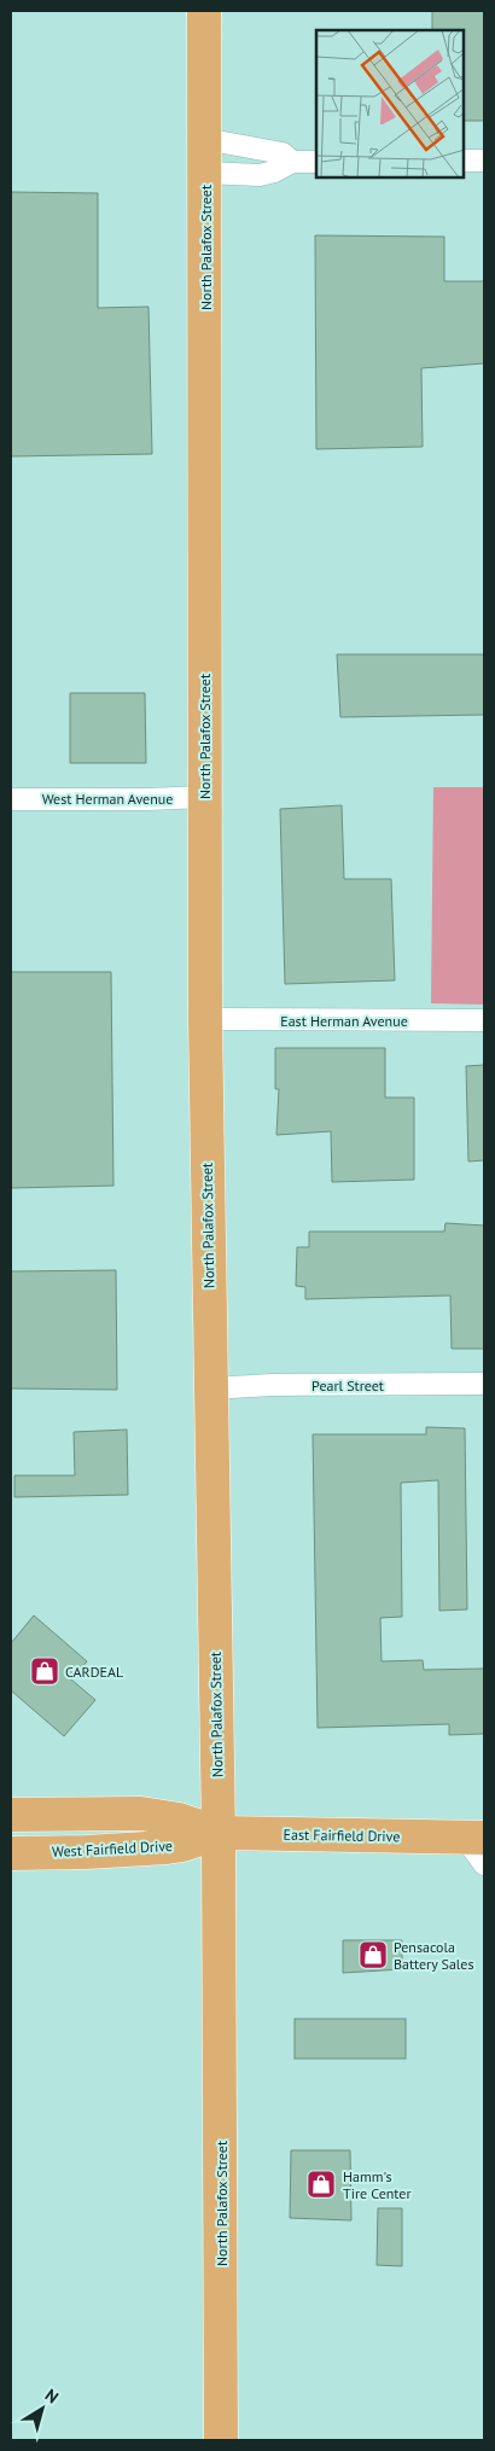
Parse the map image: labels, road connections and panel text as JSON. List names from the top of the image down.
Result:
{
  "streets": {
    "main road": ["North Palafox Street", "East Fairfield Drive", "West Fairfield Drive"],
    "street": ["West Herman Avenue", "East Herman Avenue", "Pearl Street"]
  },
  "crossings": [
    ["North Palafox Street", "West Herman Avenue"],
    ["North Palafox Street", "East Herman Avenue"],
    ["North Palafox Street", "Pearl Street"],
    ["North Palafox Street", "East Fairfield Drive"],
    ["North Palafox Street", "West Fairfield Drive"],
    ["East Fairfield Drive", "West Fairfield Drive"]
  ],
  "places": {
    "shop": ["CARDEAL", "Pensacola Battery Sales", "Hamm's Tire Center"]
  },
  "north": "top right"
}
